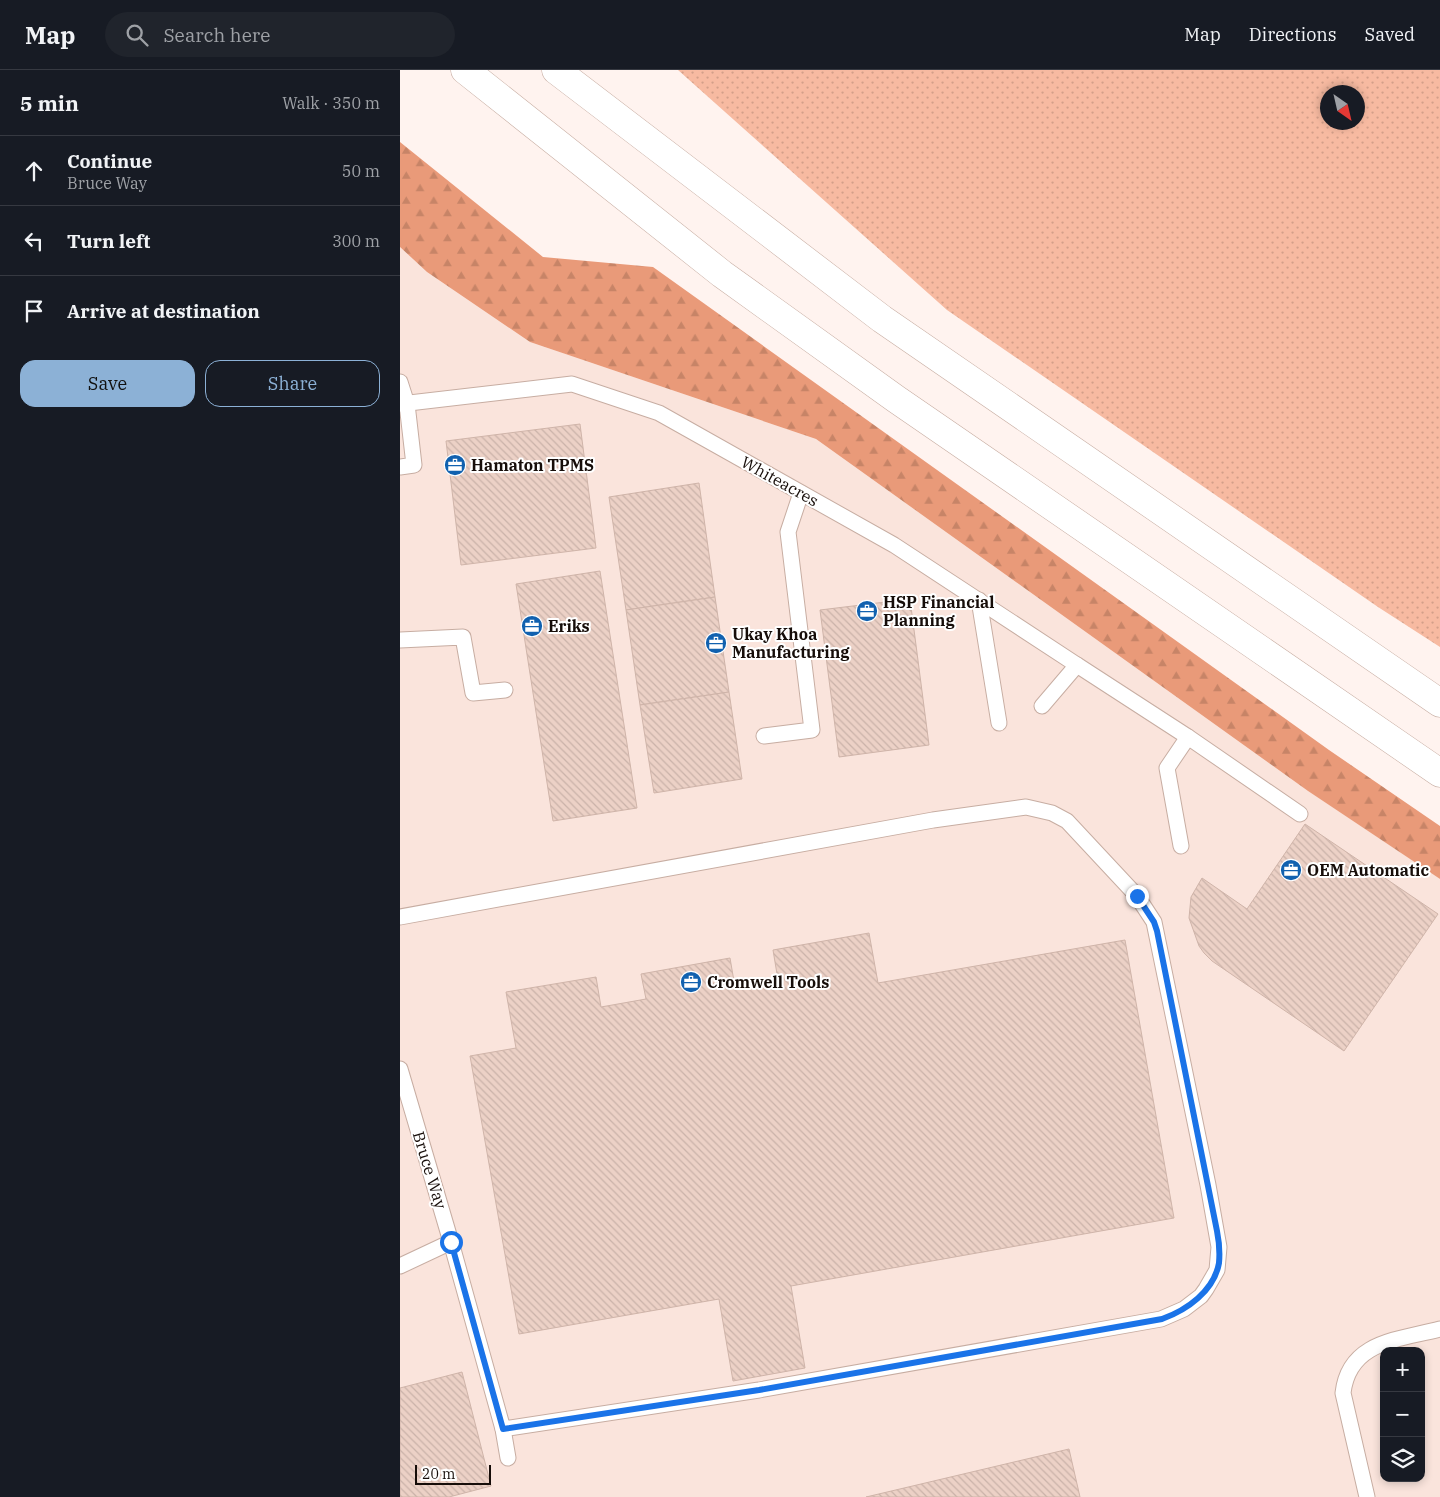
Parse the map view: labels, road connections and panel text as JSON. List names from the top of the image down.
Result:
{
  "streets": {
    "lane": ["Whiteacres", "Bruce Way"]
  },
  "places": {
    "office": [
      "Hamaton TPMS",
      "HSP Financial Planning",
      "Eriks",
      "Ukay Khoa Manufacturing",
      "OEM Automatic",
      "Cromwell Tools"
    ]
  },
  "scale_bar": "20 m",
  "north": "bottom right",
  "page": {
    "header": "Map",
    "search": "Search here",
    "nav": ["Map", "Directions", "Saved"],
    "heading": ["5 min", "Walk · 350 m"],
    "list": [
      ["Continue", "Bruce Way", "50 m"],
      ["Turn left", "300 m"],
      "Arrive at destination"
    ],
    "buttons": ["Save", "Share"],
    "map_buttons": ["+", "−"],
    "scale": "20 m"
  }
}
